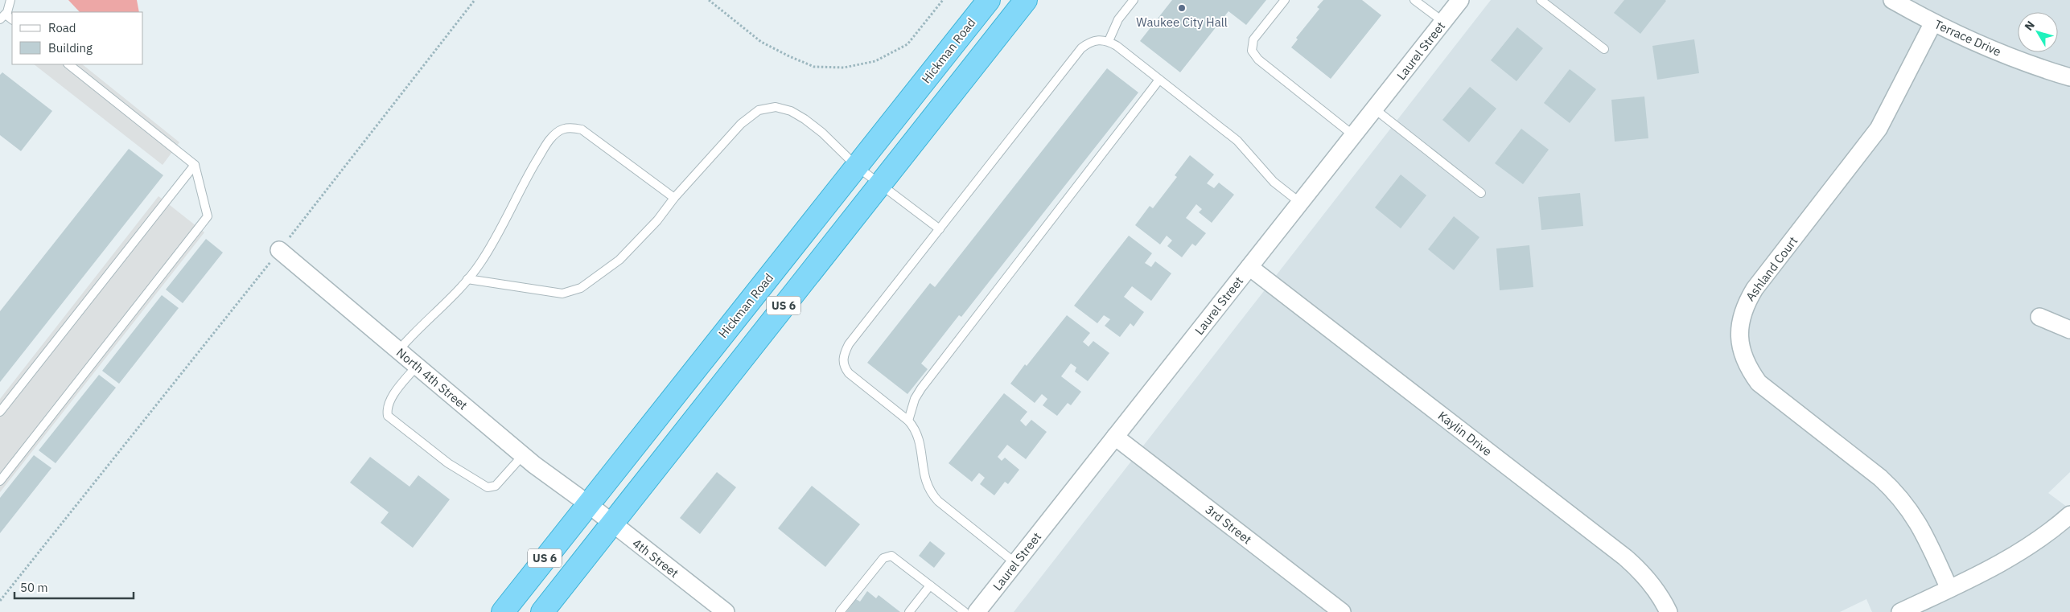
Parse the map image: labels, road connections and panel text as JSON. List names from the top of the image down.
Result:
{
  "streets": {
    "highway": ["Hickman Road", "US 6"],
    "street": [
      "Terrace Drive",
      "Laurel Street",
      "Ashland Court",
      "North 4th Street",
      "Kaylin Drive",
      "3rd Street",
      "4th Street"
    ]
  },
  "crossings": [
    ["Terrace Drive", "Ashland Court"],
    ["Hickman Road", "North 4th Street"],
    ["Hickman Road", "4th Street"],
    ["Laurel Street", "Kaylin Drive"],
    ["Laurel Street", "3rd Street"],
    ["US 6", "4th Street"],
    ["North 4th Street", "4th Street"]
  ],
  "places": ["Waukee City Hall"],
  "legend": ["Road", "Building"],
  "scale_bar": "50 m",
  "north": "top left"
}
